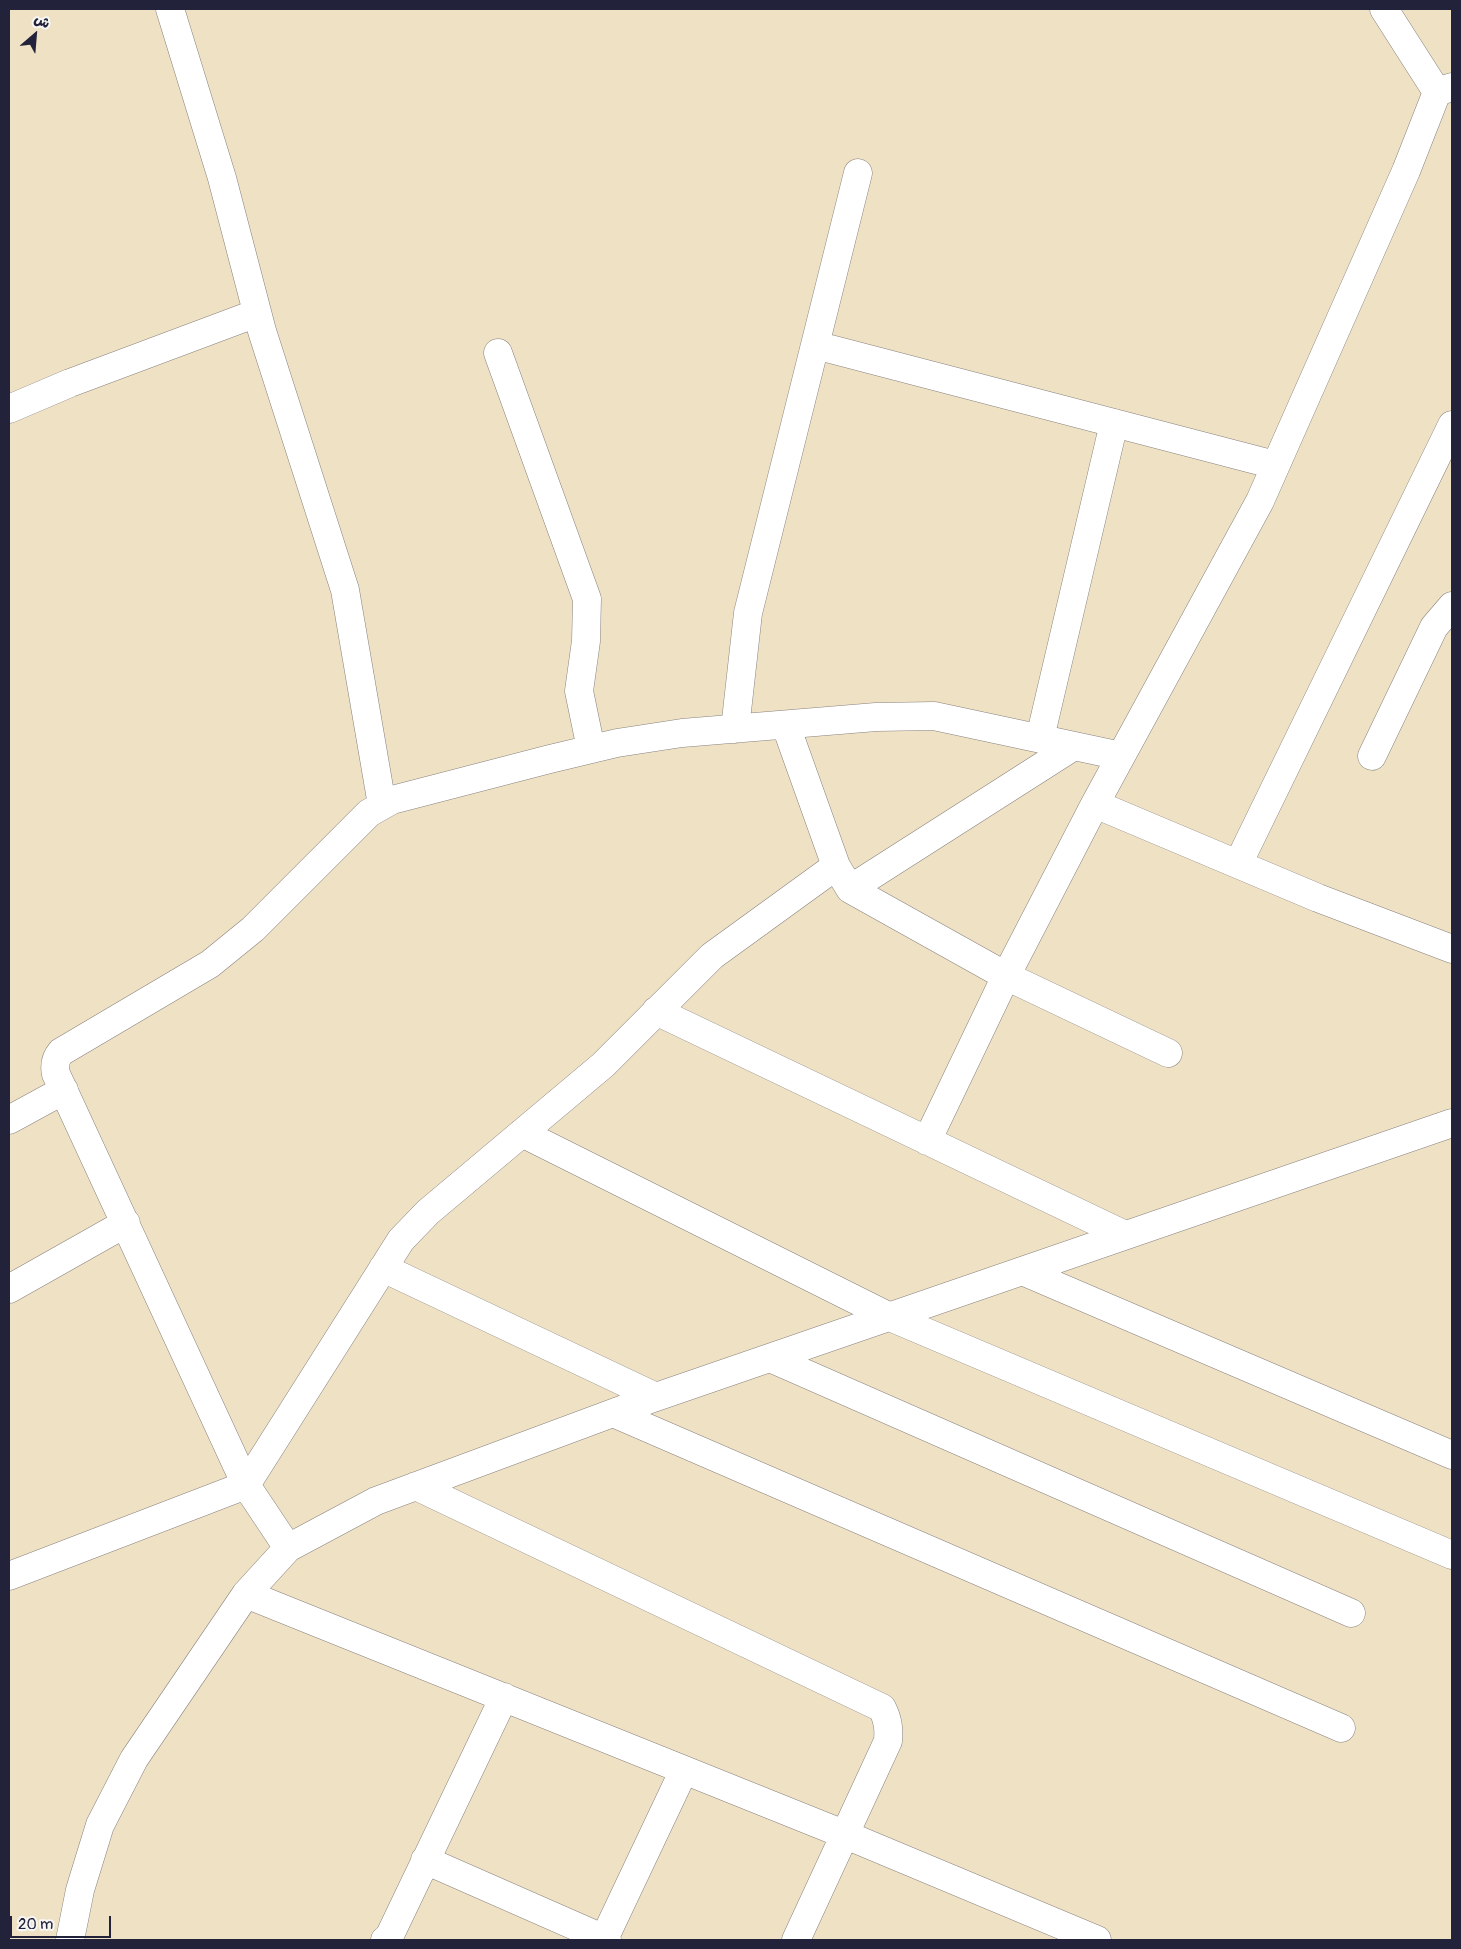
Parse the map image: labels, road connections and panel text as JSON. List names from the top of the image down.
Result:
{
  "scale_bar": "20 m",
  "north": "top right"
}
